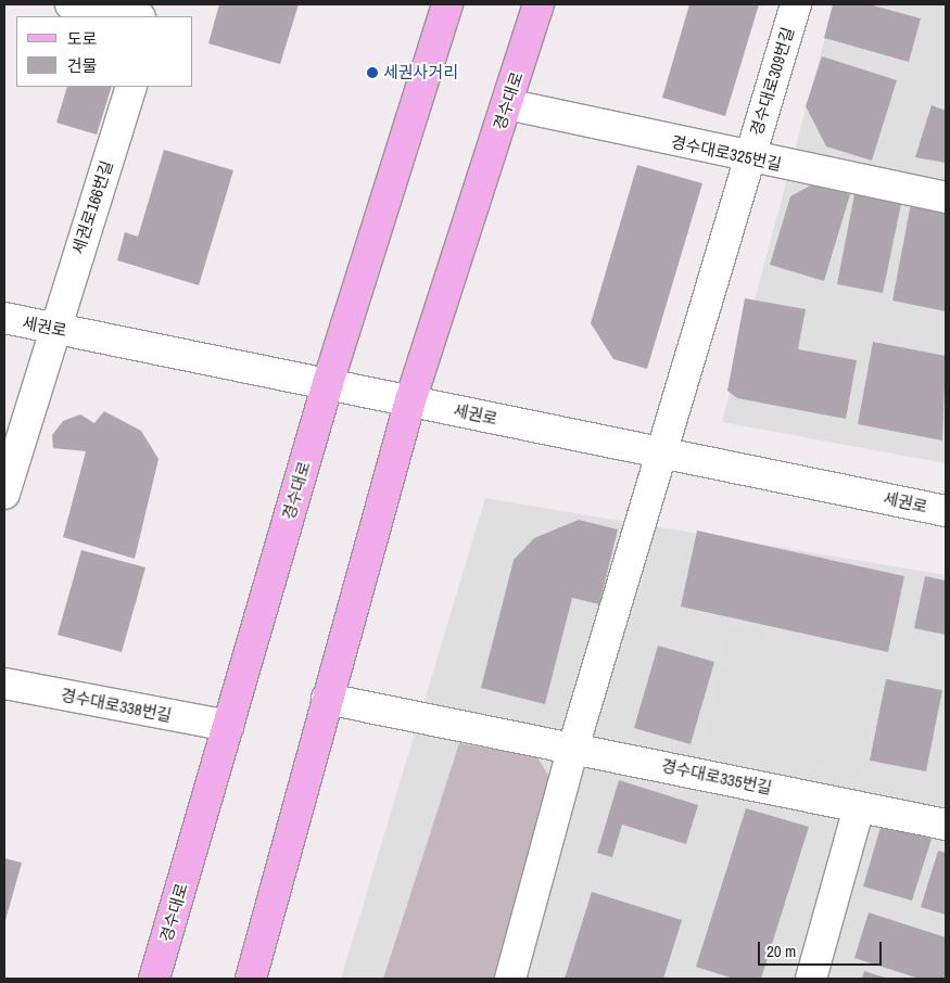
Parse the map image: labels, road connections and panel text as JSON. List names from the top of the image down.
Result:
{
  "streets": {
    "main road": ["경수대로"],
    "street": [
      "경수대로309번길",
      "경수대로325번길",
      "세권로166번길",
      "세권로",
      "경수대로338번길",
      "경수대로335번길"
    ]
  },
  "crossings": [
    ["경수대로309번길", "경수대로325번길"],
    ["경수대로309번길", "세권로"],
    ["경수대로309번길", "경수대로335번길"],
    ["경수대로", "경수대로325번길"],
    ["경수대로", "세권로"],
    ["경수대로", "경수대로338번길"],
    ["경수대로", "경수대로335번길"],
    ["세권로166번길", "세권로"]
  ],
  "places": ["세권사거리"],
  "legend": ["도로", "건물"],
  "scale_bar": "20 m"
}
